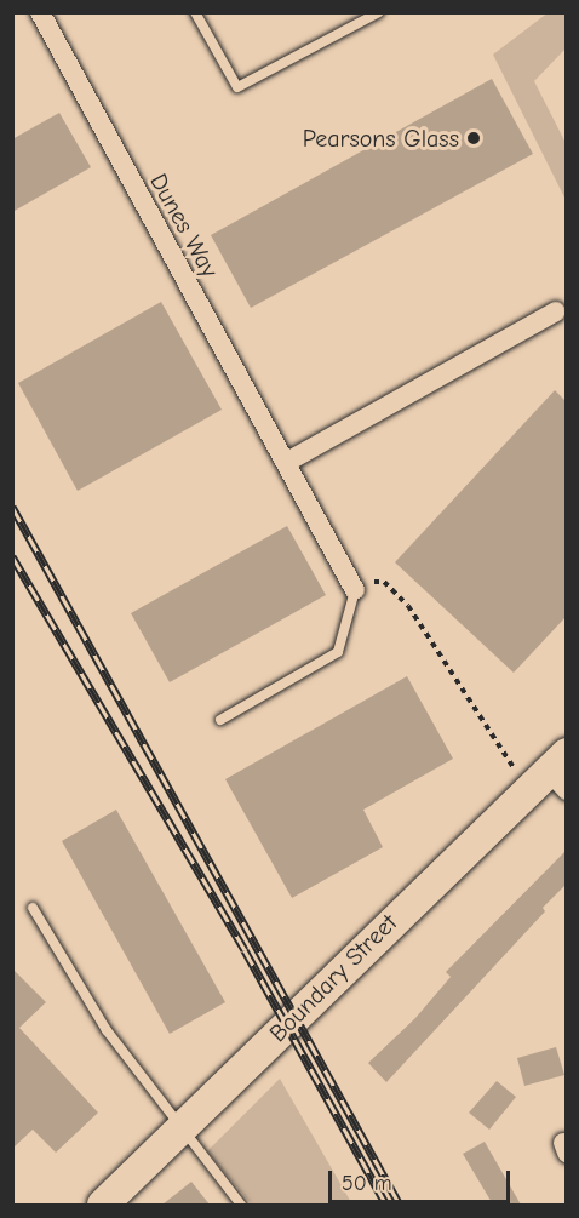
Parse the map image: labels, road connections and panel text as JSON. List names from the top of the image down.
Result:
{
  "streets": {
    "main road": ["Boundary Street"],
    "street": ["Dunes Way"]
  },
  "places": ["Pearsons Glass"],
  "scale_bar": "50 m"
}
